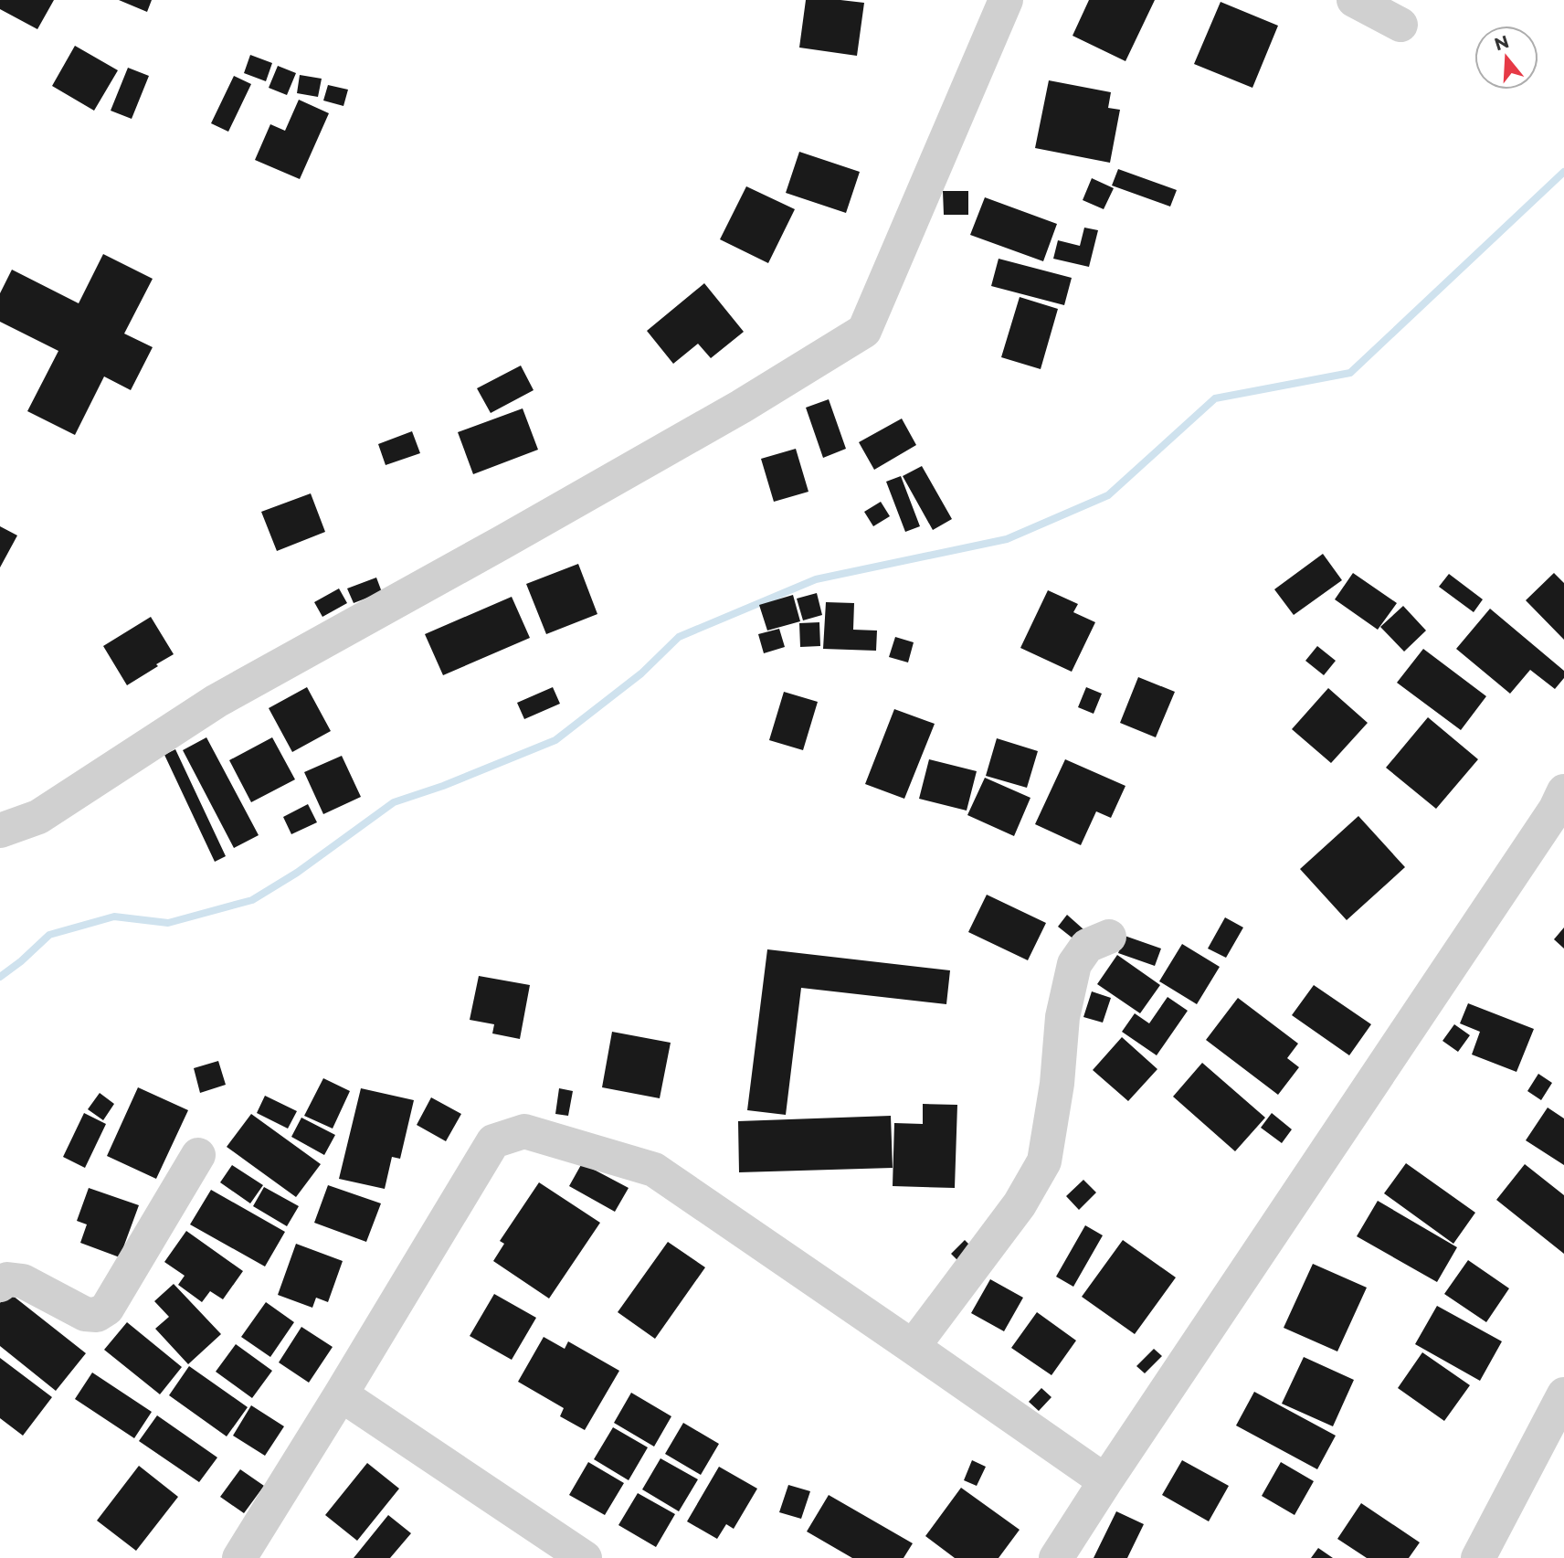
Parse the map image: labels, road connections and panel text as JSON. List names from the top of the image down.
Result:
{
  "north": "top"
}
